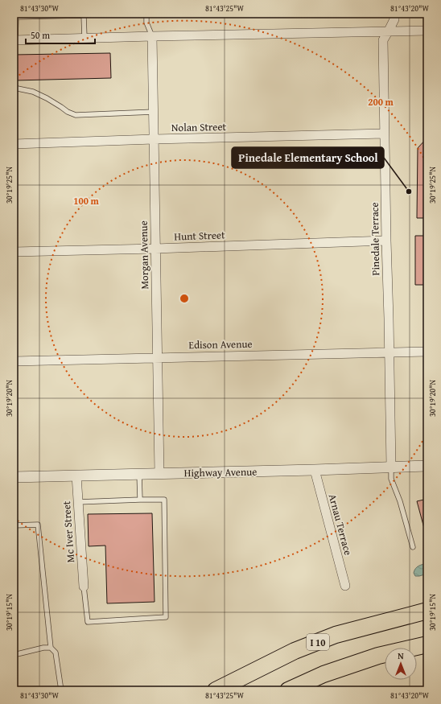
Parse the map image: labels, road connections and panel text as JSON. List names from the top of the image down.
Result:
{
  "streets": {
    "highway": ["I 10"],
    "street": [
      "Nolan Street",
      "Hunt Street",
      "Pinedale Terrace",
      "Morgan Avenue",
      "Edison Avenue",
      "Highway Avenue",
      "Arnau Terrace",
      "Mc Iver Street"
    ]
  },
  "crossings": [
    ["Nolan Street", "Pinedale Terrace"],
    ["Nolan Street", "Morgan Avenue"],
    ["Hunt Street", "Pinedale Terrace"],
    ["Hunt Street", "Morgan Avenue"],
    ["Pinedale Terrace", "Edison Avenue"],
    ["Pinedale Terrace", "Highway Avenue"],
    ["Morgan Avenue", "Edison Avenue"],
    ["Morgan Avenue", "Highway Avenue"],
    ["Highway Avenue", "Arnau Terrace"],
    ["Highway Avenue", "Mc Iver Street"]
  ],
  "places": ["Pinedale Elementary School"],
  "scale_bar": "50 m",
  "north": "top",
  "coordinates": [
    "81°43'30\"W",
    "81°43'25\"W",
    "81°43'20\"W",
    "30°19'25\"N",
    "30°19'20\"N",
    "30°19'15\"N"
  ],
  "rings": ["200 m", "100 m"]
}
